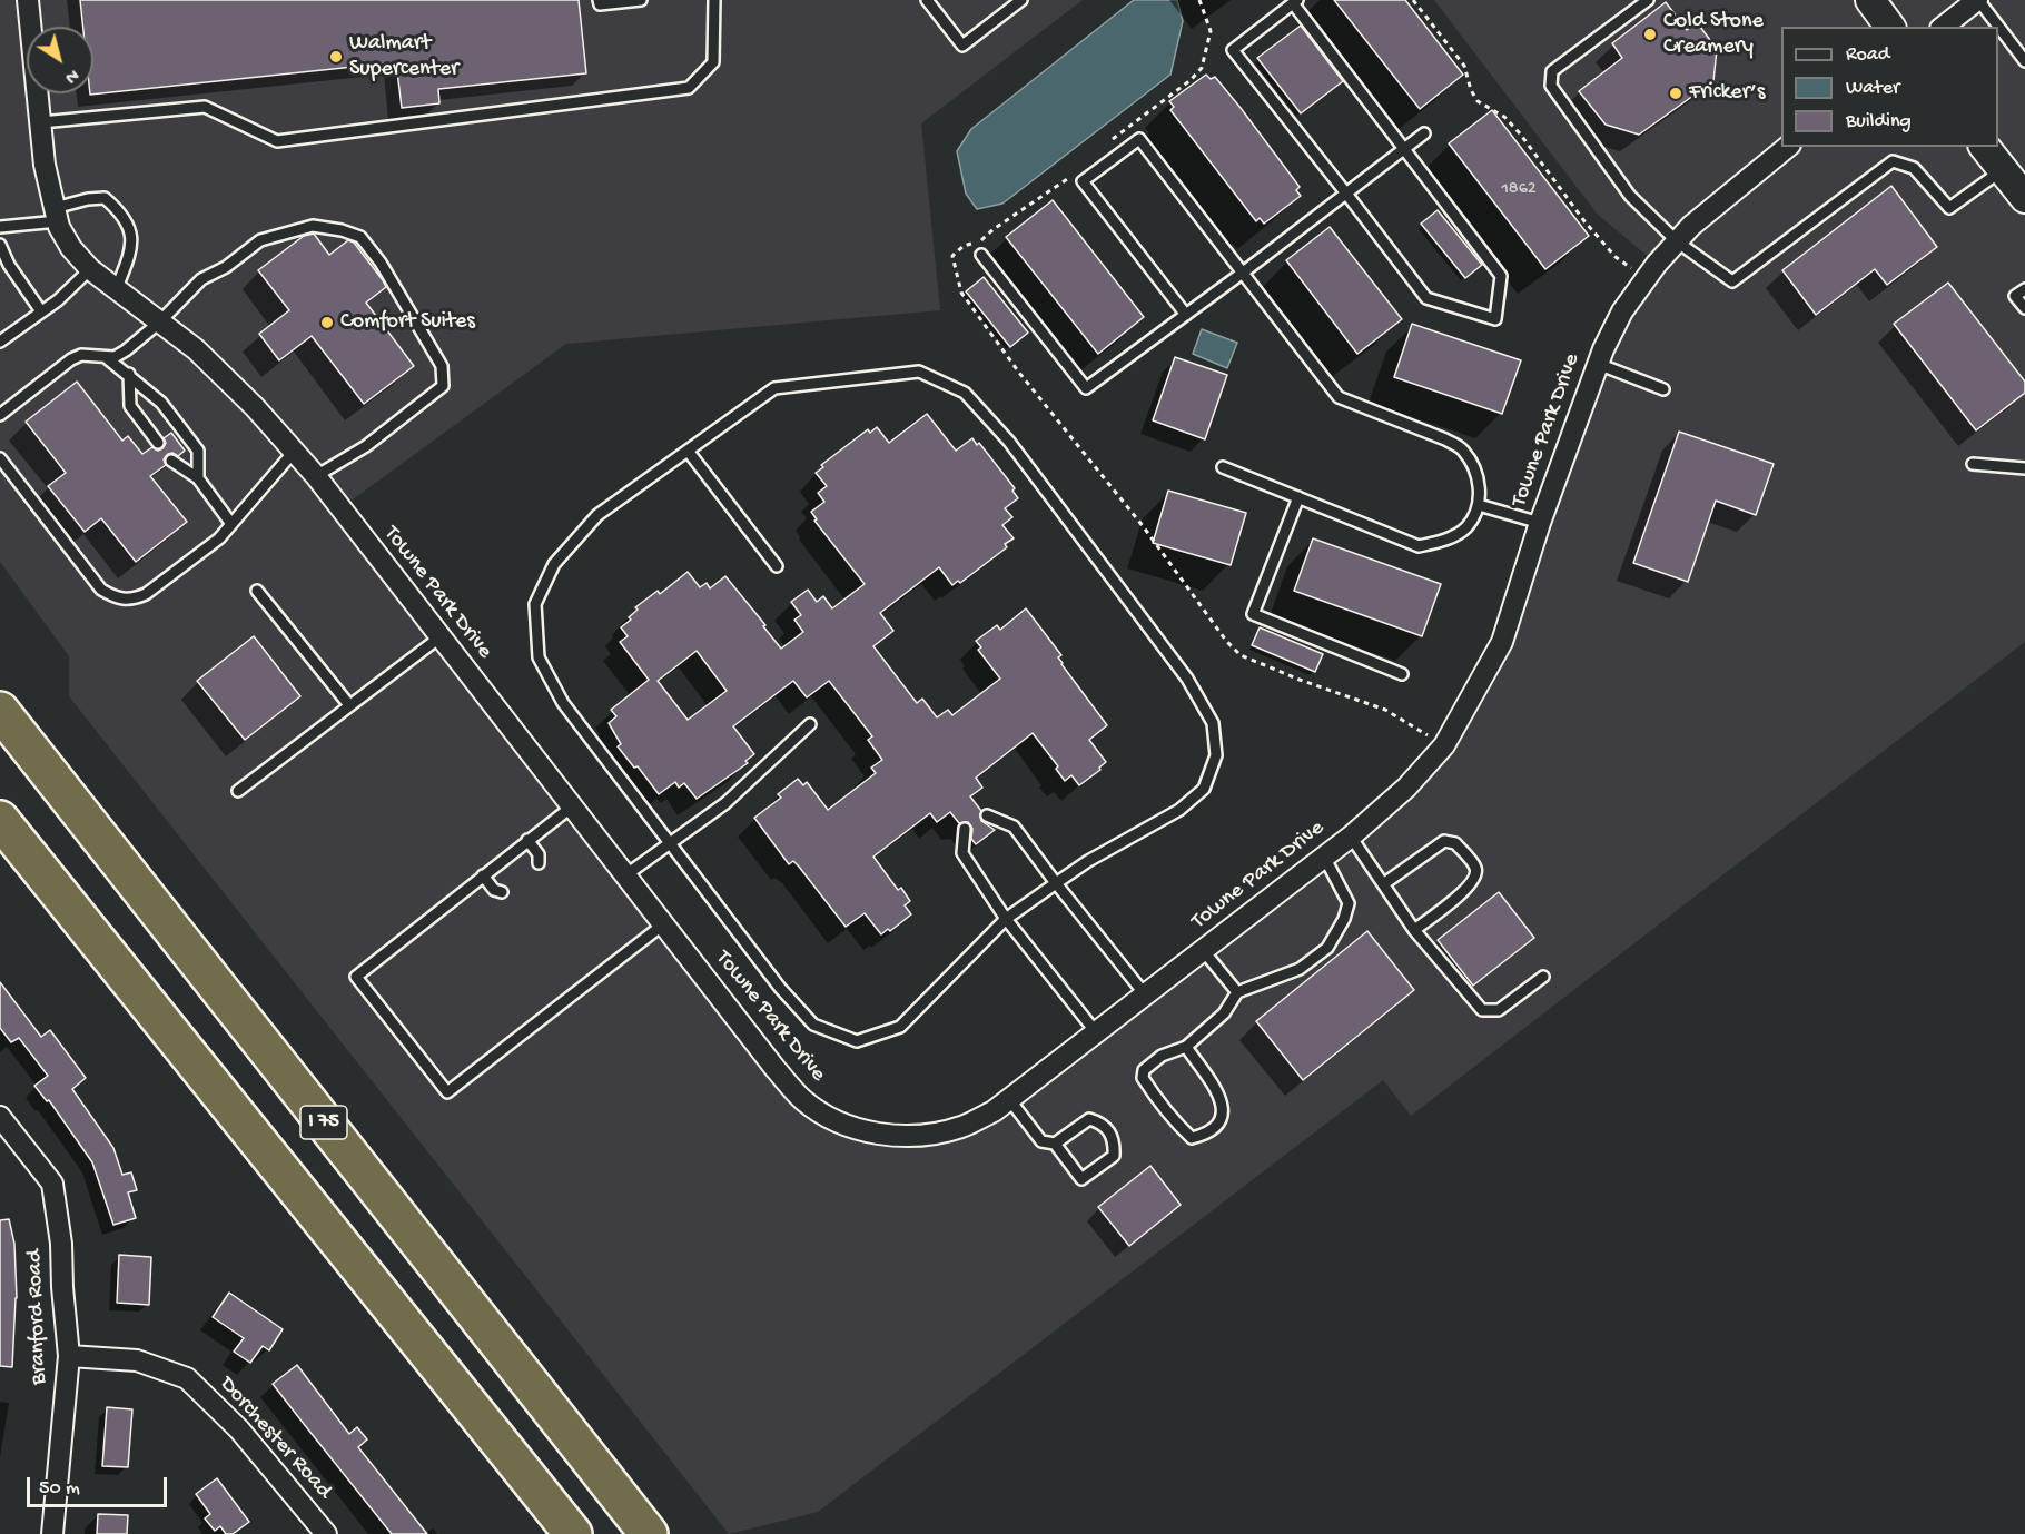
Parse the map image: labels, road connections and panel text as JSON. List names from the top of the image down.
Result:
{
  "streets": {
    "highway": ["I 75"],
    "street": ["Towne Park Drive", "Branford Road", "Dorchester Road"]
  },
  "crossings": [
    ["Branford Road", "Dorchester Road"]
  ],
  "places": [
    "Cold Stone Creamery",
    "Walmart Supercenter",
    "Fricker’s",
    "Comfort Suites"
  ],
  "house_numbers": ["1862"],
  "legend": ["Road", "Water", "Building"],
  "scale_bar": "50 m",
  "north": "bottom right"
}
